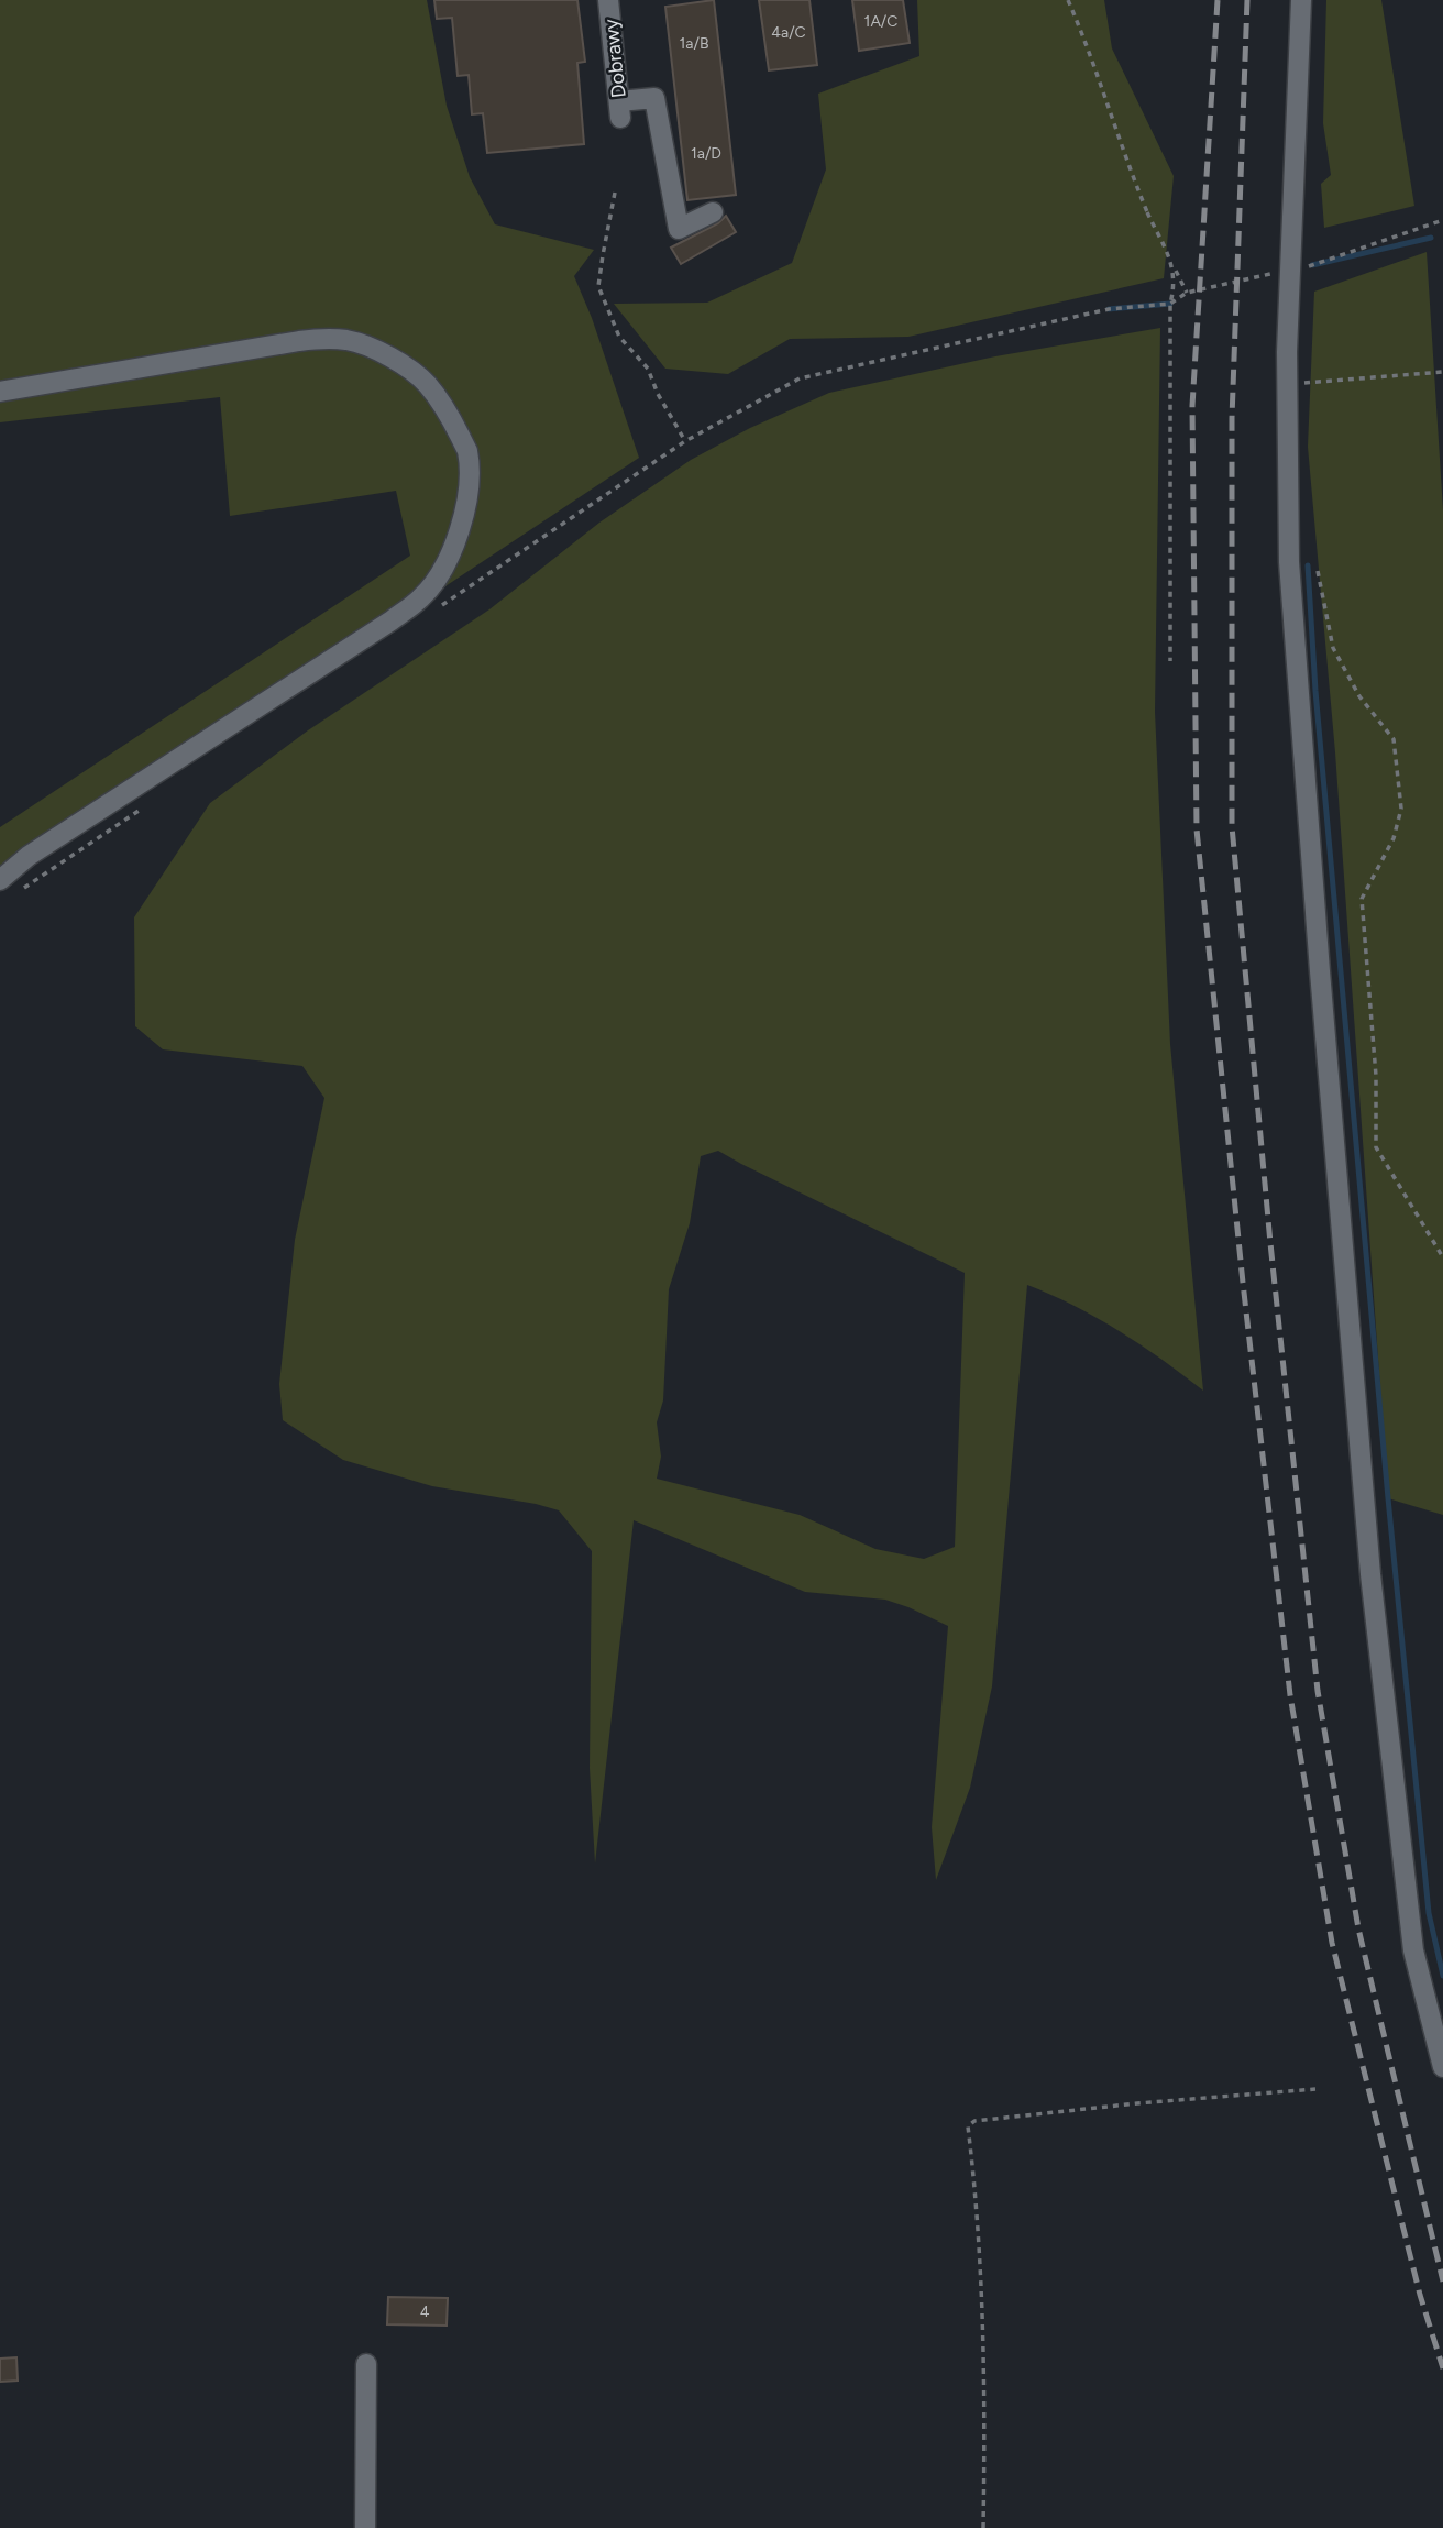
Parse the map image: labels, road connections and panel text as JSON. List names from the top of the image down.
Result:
{
  "streets": {
    "street": ["Dobrawy"]
  },
  "house_numbers": [
    "1A/C",
    "4a/C",
    "1a/B",
    "1a/D",
    "4"
  ]
}
